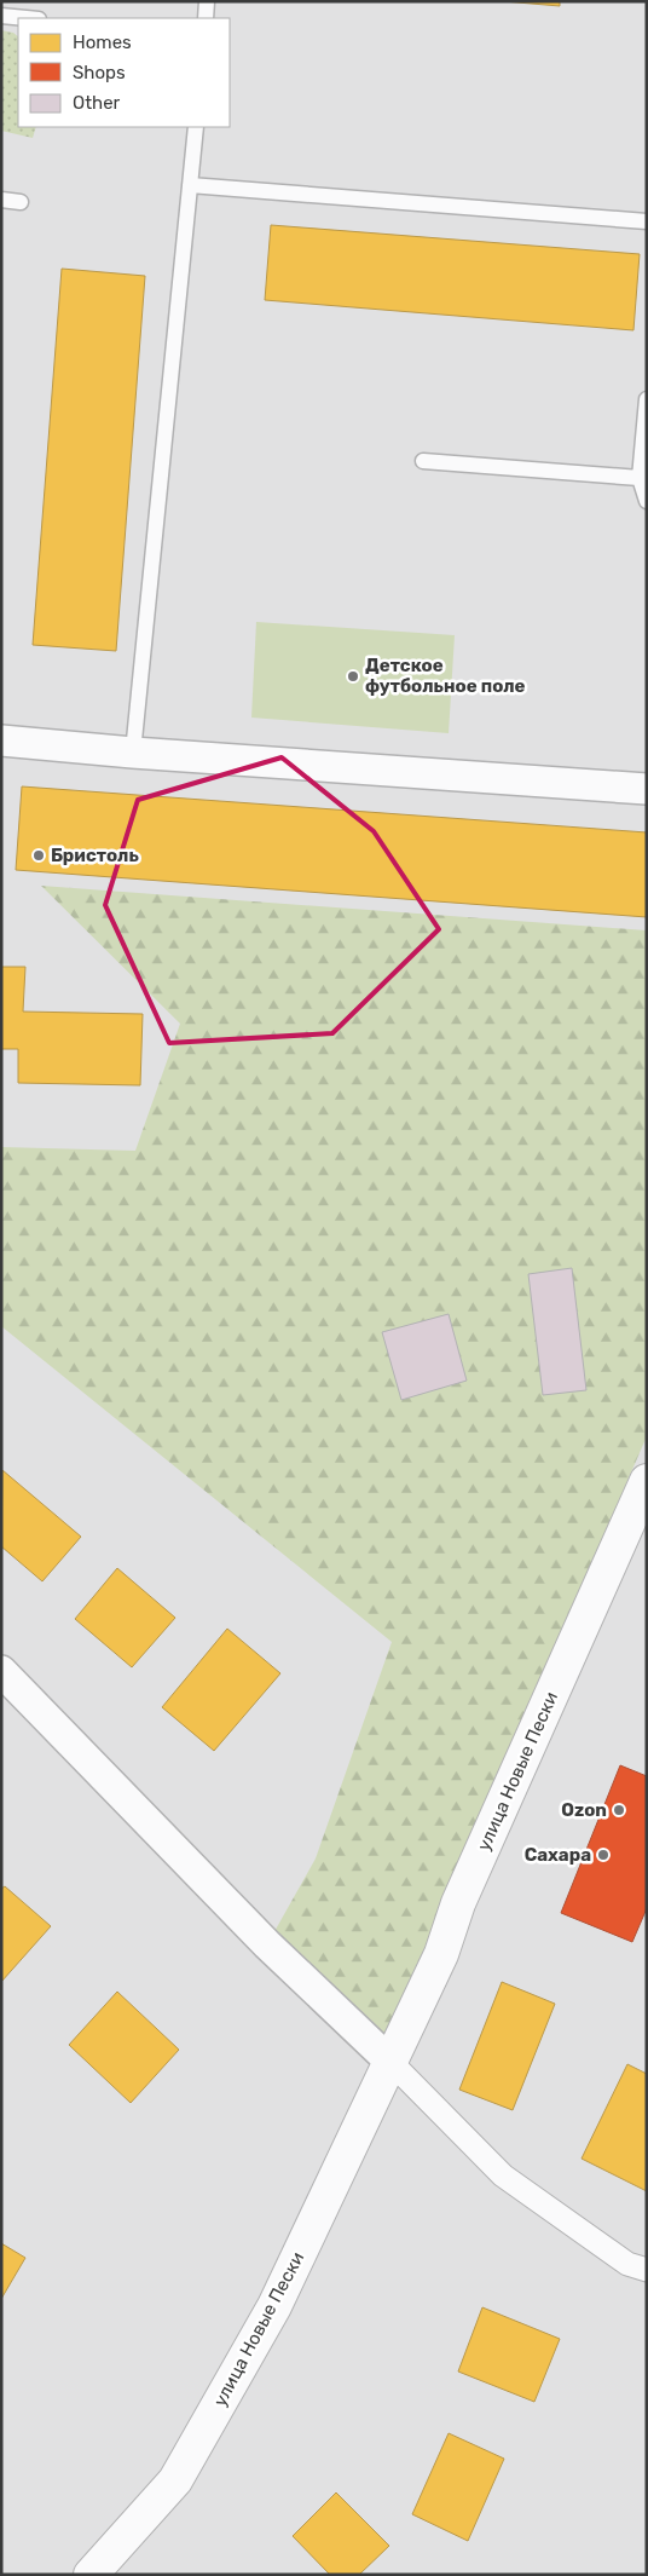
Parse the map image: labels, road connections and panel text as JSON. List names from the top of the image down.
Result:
{
  "streets": {
    "main road": ["улица Новые Пески"]
  },
  "places": [
    "Детское футбольное поле",
    "Бристоль",
    "Ozon",
    "Сахара"
  ],
  "legend": ["Homes", "Shops", "Other"]
}
